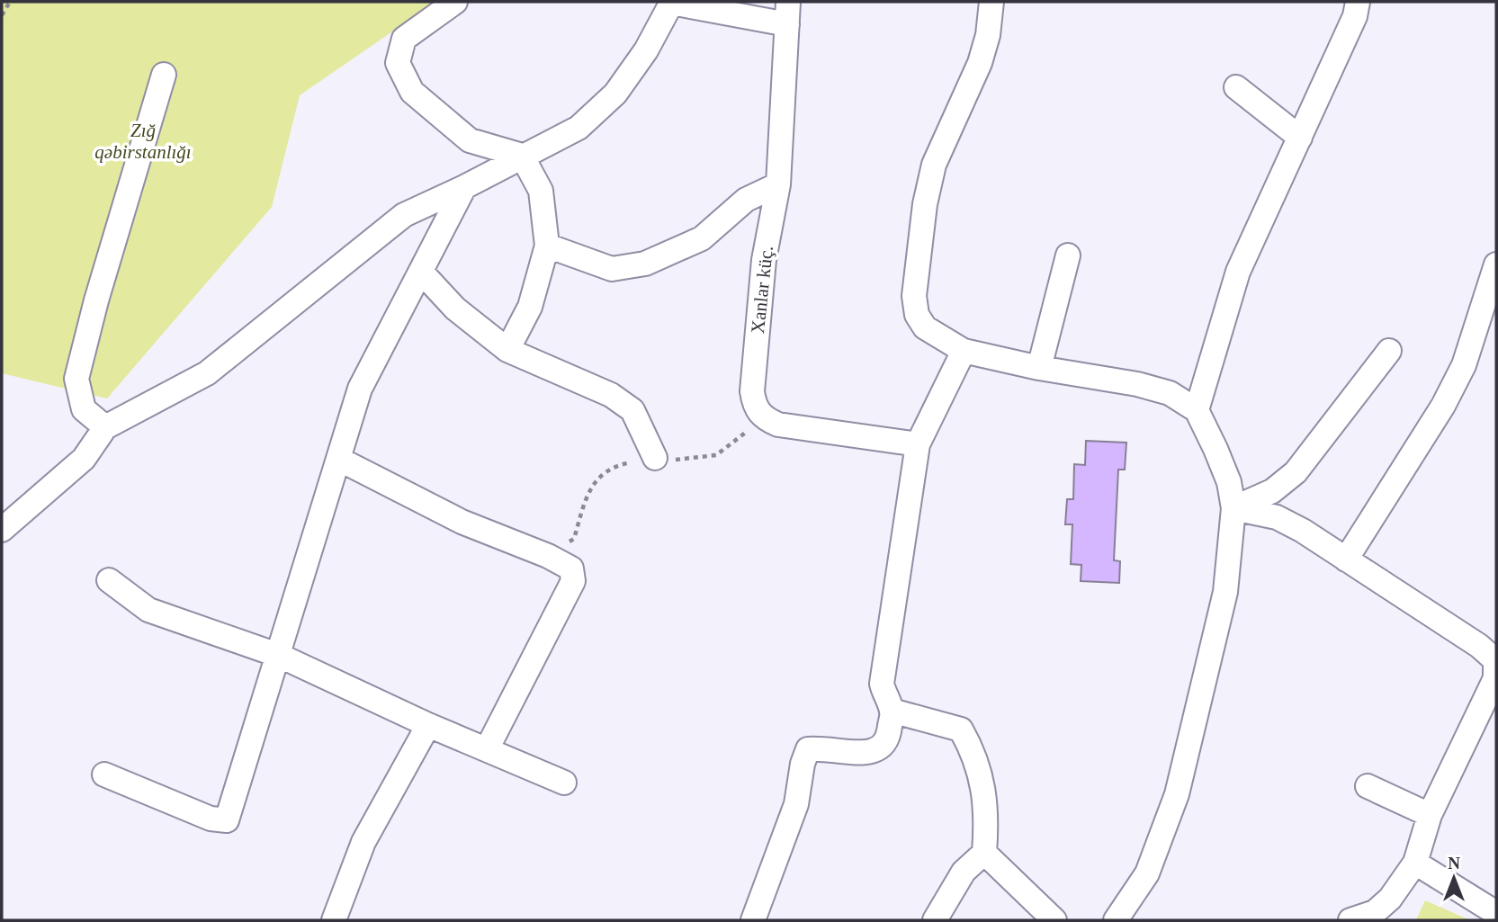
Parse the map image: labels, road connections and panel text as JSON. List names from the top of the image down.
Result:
{
  "streets": {
    "street": ["Xanlar küç."]
  },
  "parks": ["Zığ qəbirstanlığı"],
  "north": "top"
}
